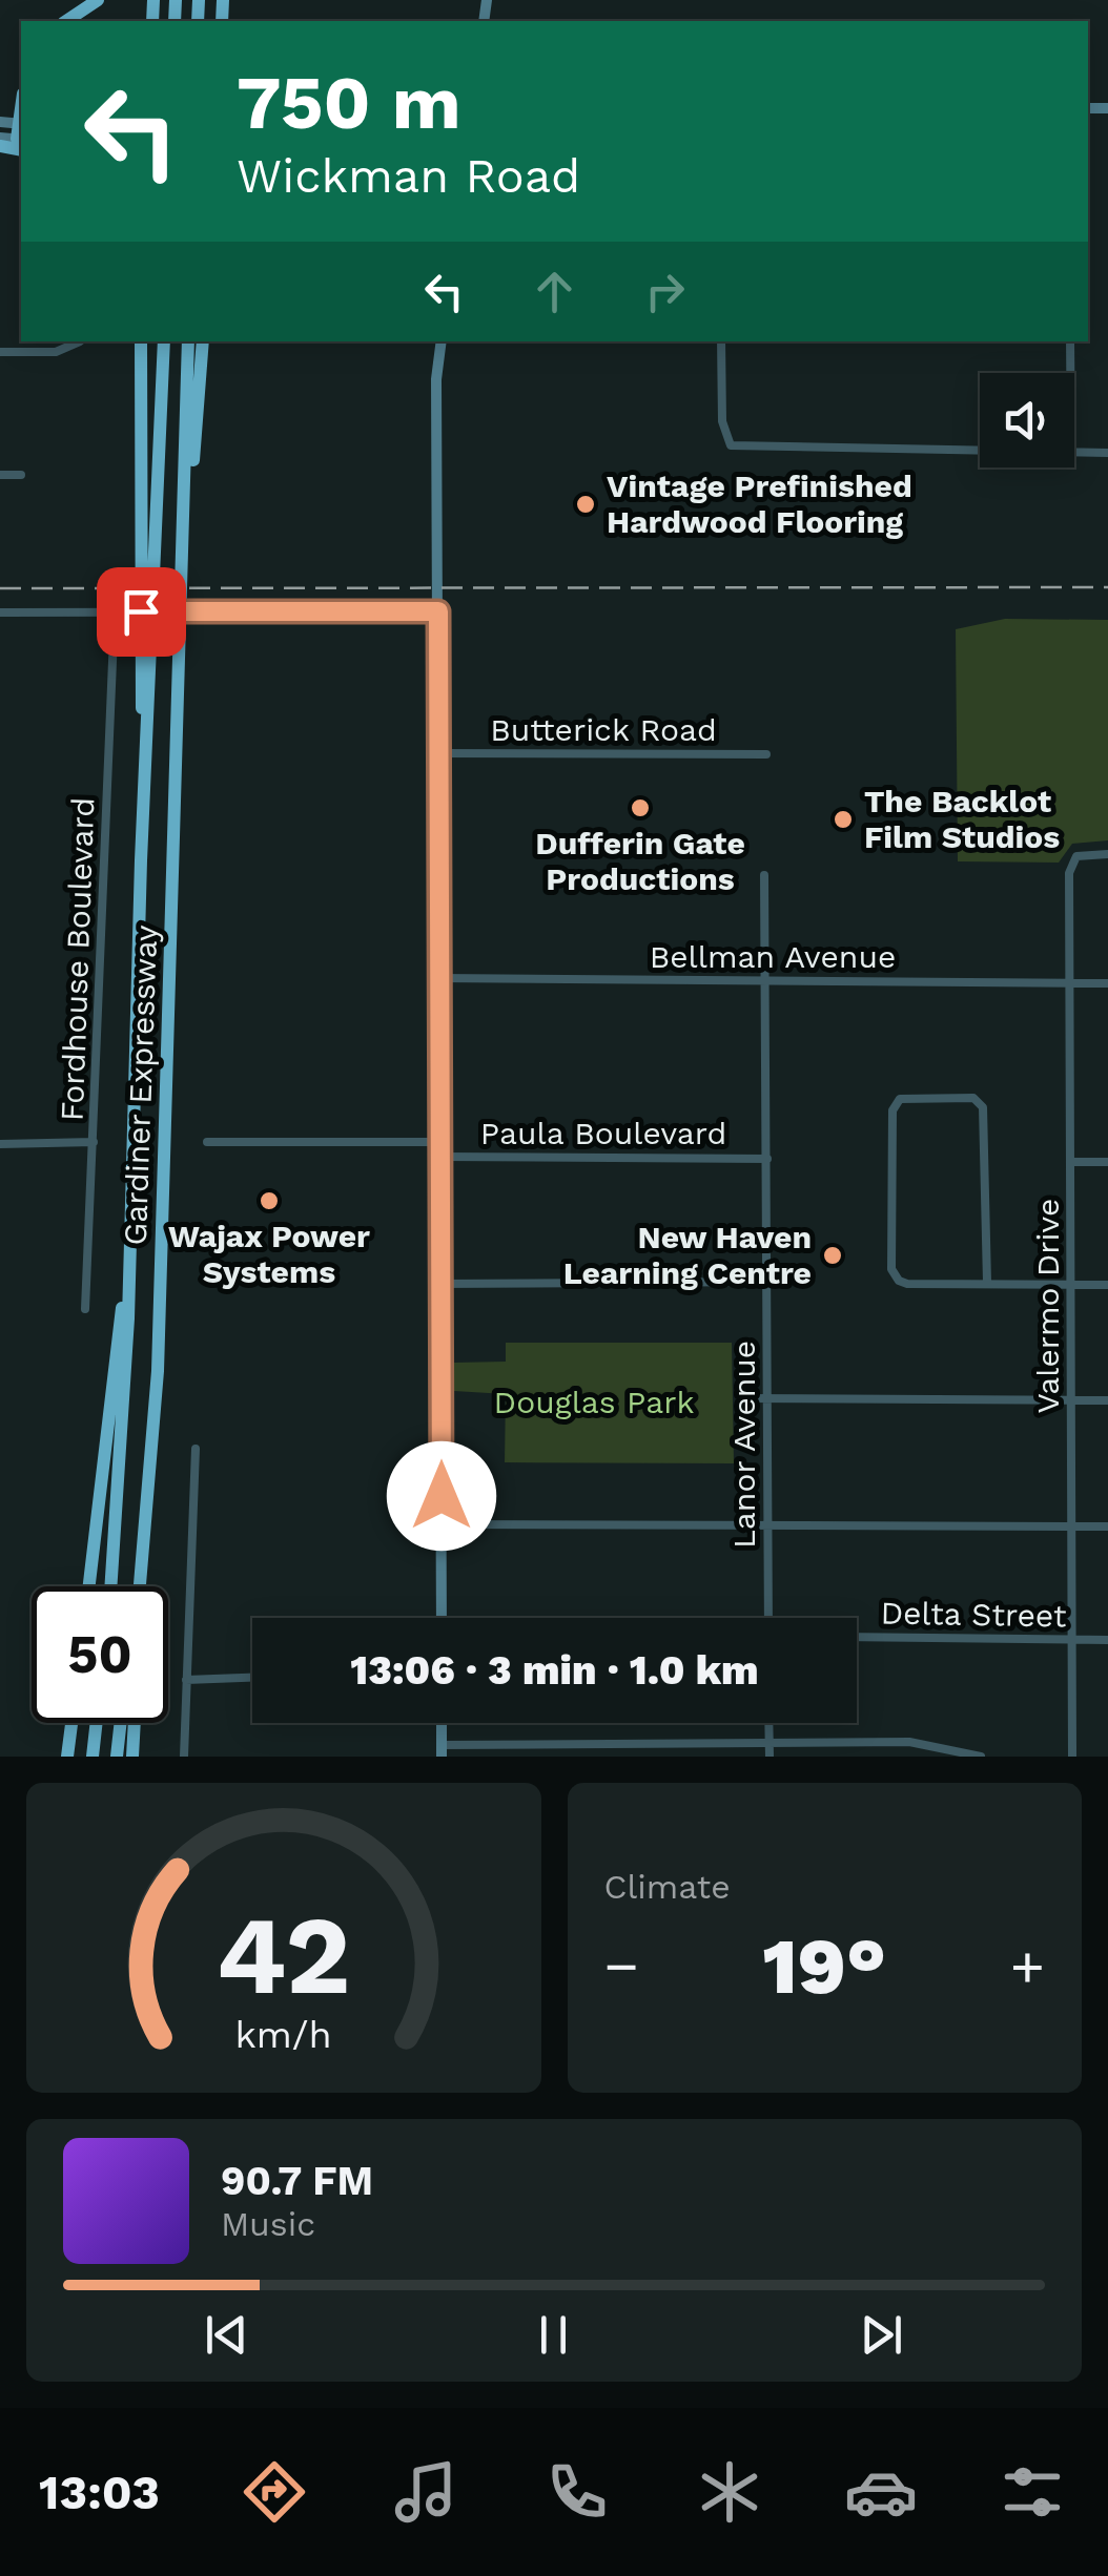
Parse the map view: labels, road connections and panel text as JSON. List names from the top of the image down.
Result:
{
  "streets": {
    "highway": ["Gardiner Expressway"],
    "street": [
      "Butterick Road",
      "Bellman Avenue",
      "Fordhouse Boulevard",
      "Paula Boulevard",
      "Valermo Drive",
      "Lanor Avenue",
      "Delta Street"
    ]
  },
  "crossings": [
    ["Bellman Avenue", "Valermo Drive"],
    ["Bellman Avenue", "Lanor Avenue"],
    ["Paula Boulevard", "Lanor Avenue"],
    ["Valermo Drive", "Delta Street"]
  ],
  "parks": ["Douglas Park"],
  "places": [
    "Vintage Prefinished Hardwood Flooring",
    "Dufferin Gate Productions",
    "The Backlot Film Studios",
    "Wajax Power Systems",
    "New Haven Learning Centre"
  ],
  "page": {
    "turn": ["750 m", "Wickman Road"],
    "limit": "50",
    "trip": "13:06 · 3 min · 1.0 km",
    "tile": "Climate",
    "heat": ["−", "19°", "+"],
    "song": ["90.7 FM", "Music"],
    "tabs": "13:03",
    "gauge": ["42", "km/h"]
  }
}
